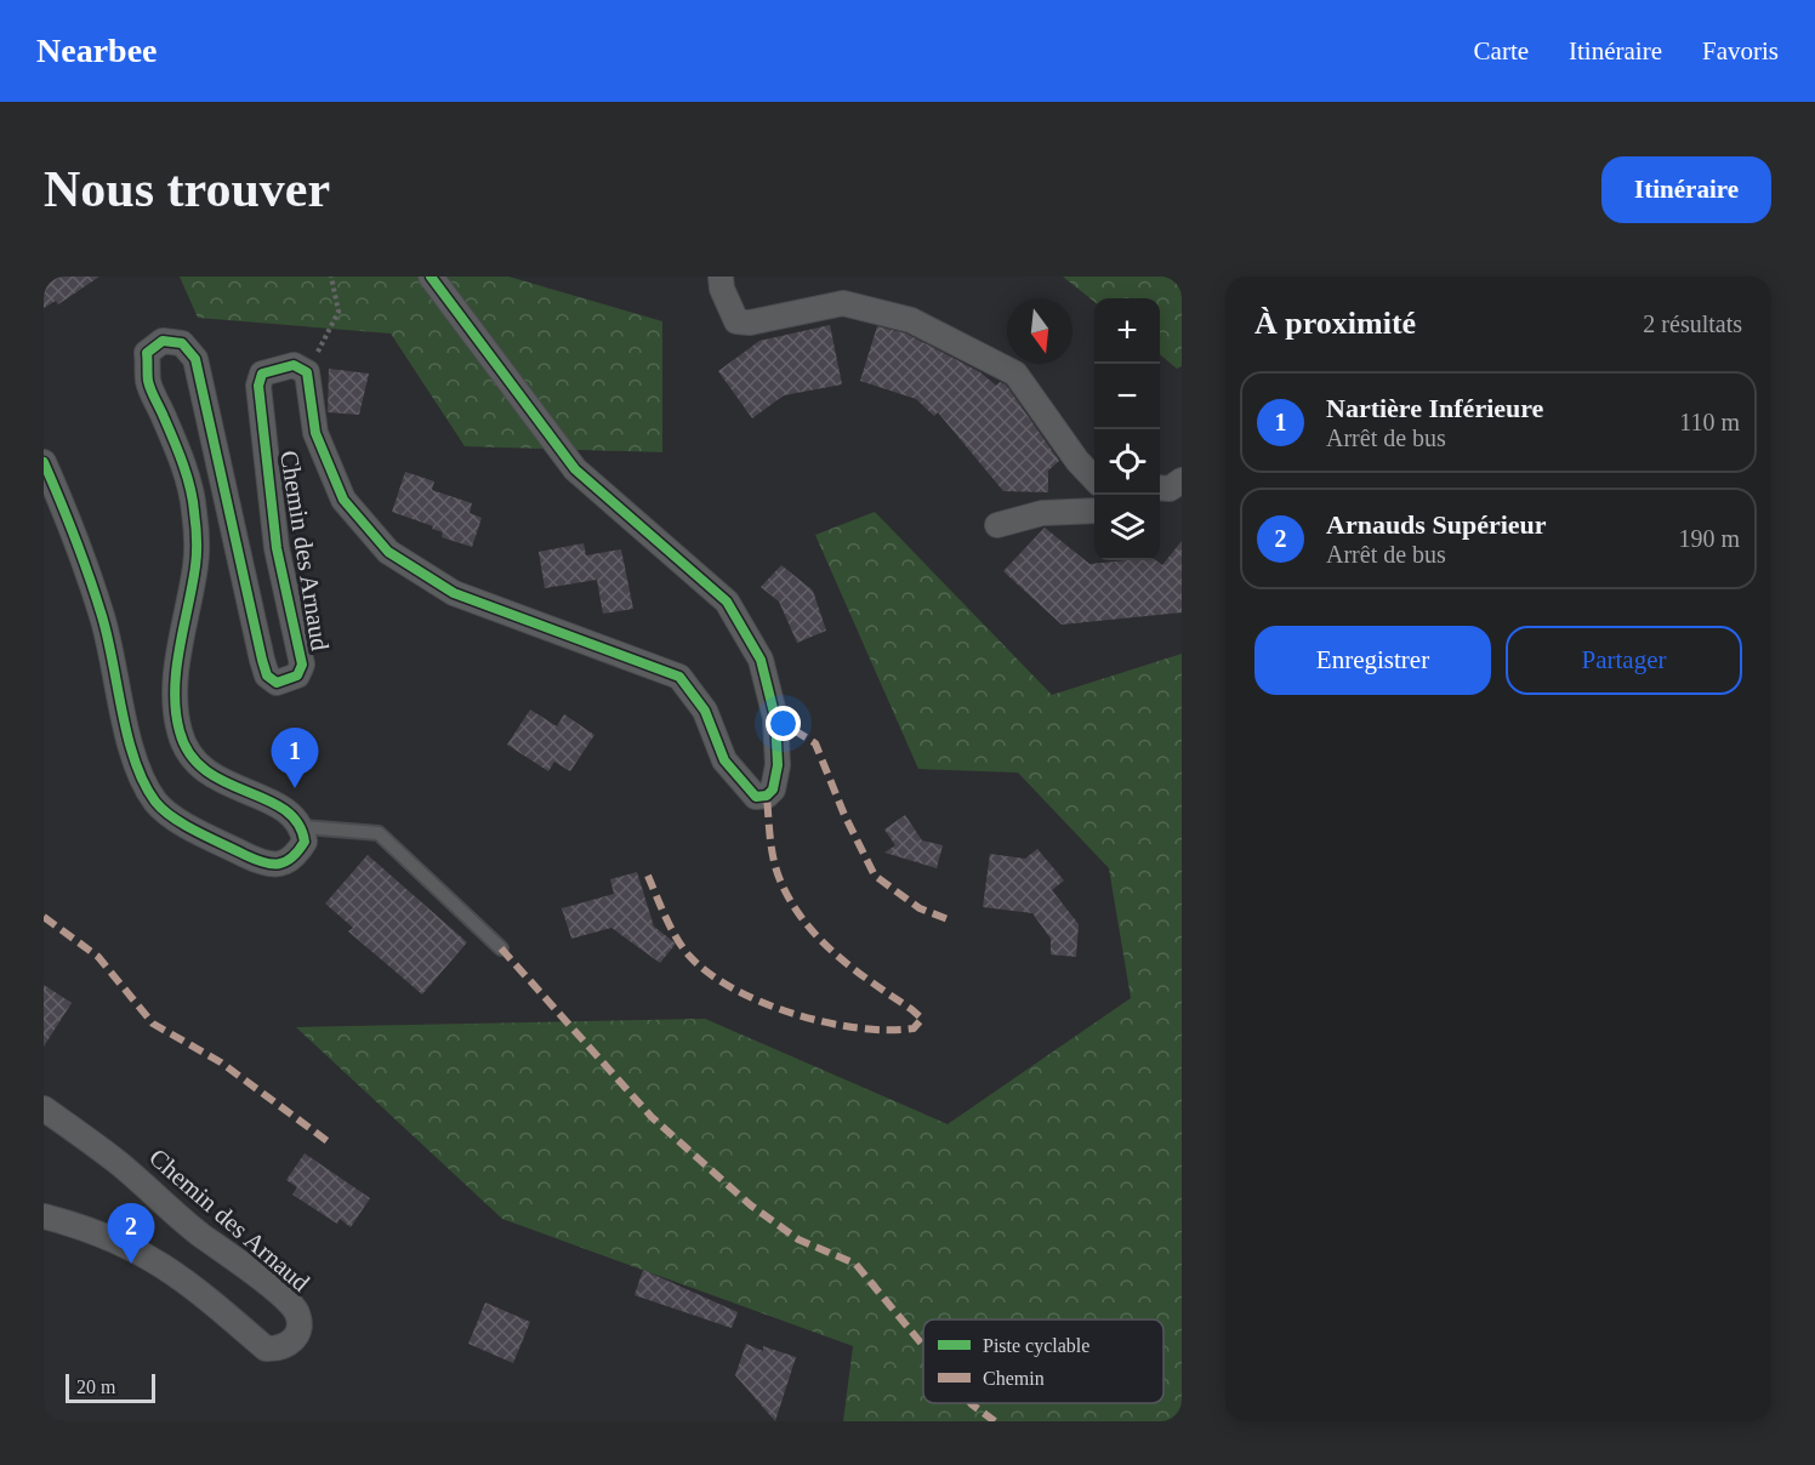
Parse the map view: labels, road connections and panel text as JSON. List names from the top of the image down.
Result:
{
  "streets": {
    "street": ["Chemin des Arnaud"]
  },
  "legend": ["Piste cyclable", "Chemin"],
  "scale_bar": "20 m",
  "north": "bottom",
  "page": {
    "header": "Nearbee",
    "nav": ["Carte", "Itinéraire", "Favoris"],
    "buttons": [
      "Itinéraire",
      ["Enregistrer", "Partager"]
    ],
    "title": "Nous trouver",
    "heading": ["À proximité", "2 résultats"],
    "map_buttons": ["+", "−"],
    "list": [
      {
        "mark": "1",
        "name": "Nartière Inférieure",
        "note": "Arrêt de bus",
        "value": "110 m"
      },
      {
        "mark": "2",
        "name": "Arnauds Supérieur",
        "note": "Arrêt de bus",
        "value": "190 m"
      }
    ],
    "pins": ["1", "2"],
    "scale": "20 m"
  }
}
